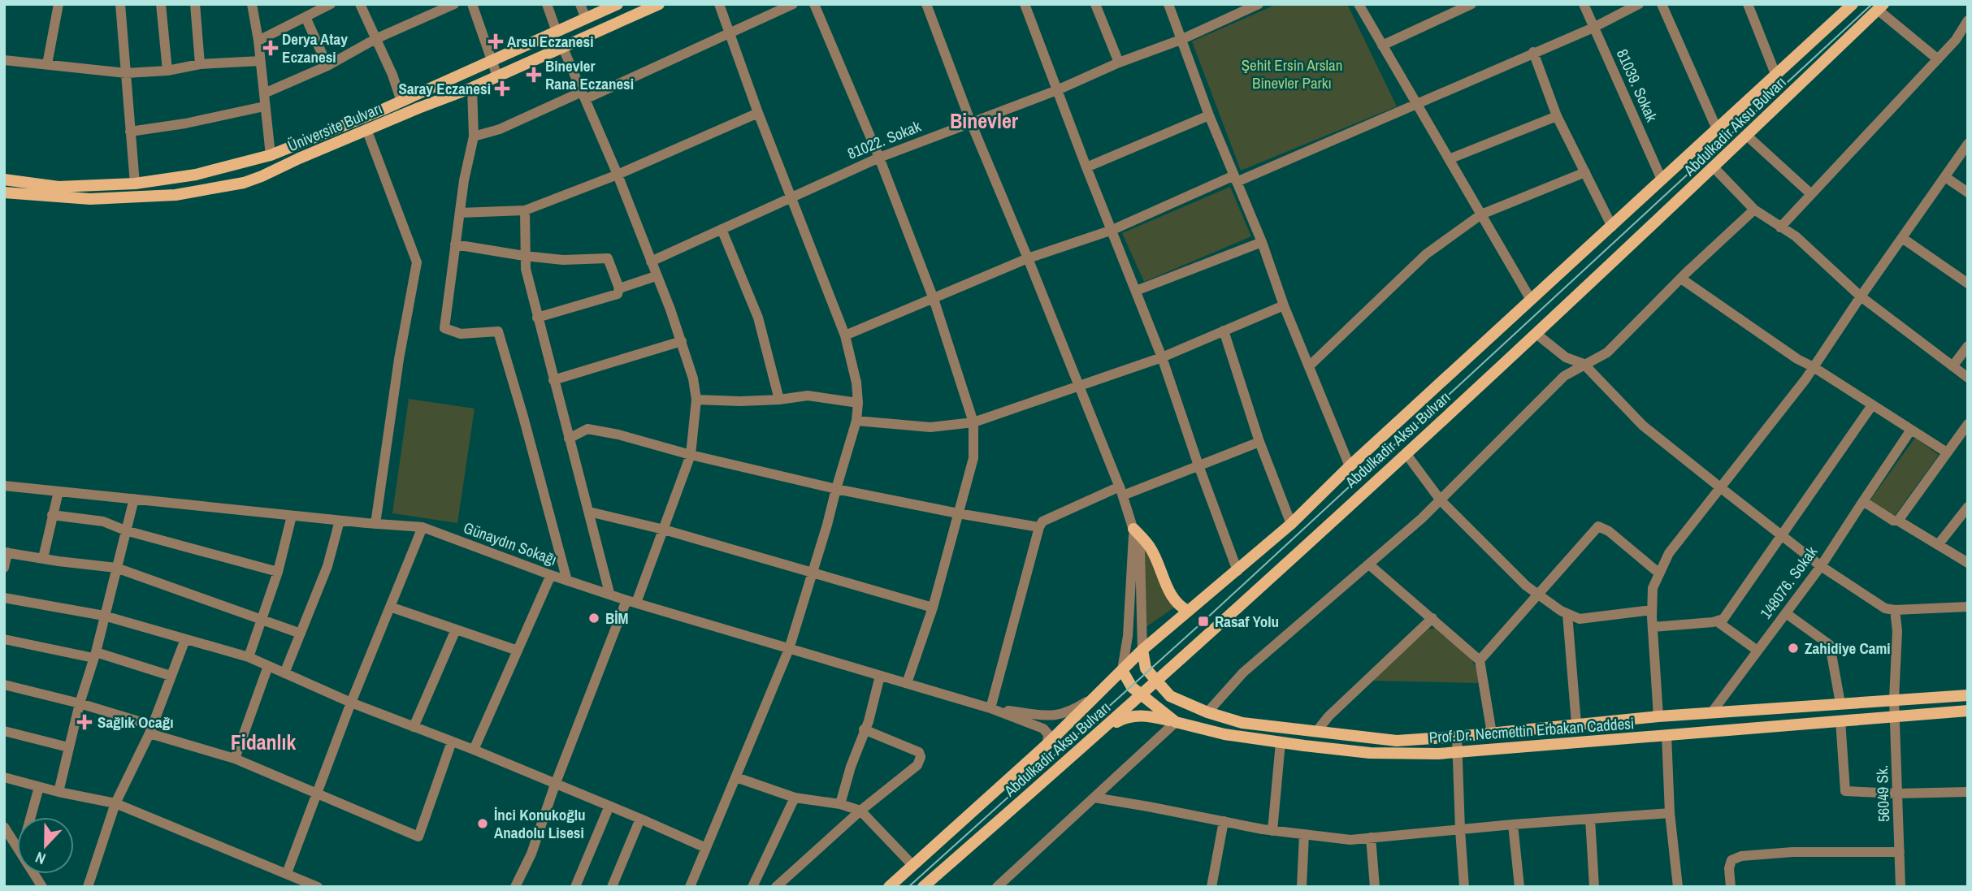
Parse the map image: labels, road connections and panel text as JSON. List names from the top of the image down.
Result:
{
  "streets": {
    "main road": ["Abdulkadir Aksu Bulvarı", "Üniversite Bulvarı", "Prof.Dr. Necmettin Erbakan Caddesi"],
    "street": [
      "81039. Sokak",
      "81022. Sokak",
      "Günaydın Sokağı",
      "148076. Sokak",
      "56049 Sk."
    ]
  },
  "crossings": [
    ["Abdulkadir Aksu Bulvarı", "Prof.Dr. Necmettin Erbakan Caddesi"],
    ["148076. Sokak", "Prof.Dr. Necmettin Erbakan Caddesi"],
    ["Prof.Dr. Necmettin Erbakan Caddesi", "56049 Sk."]
  ],
  "districts": ["Binevler", "Fidanlık"],
  "parks": ["Şehit Ersin Arslan Binevler Parkı"],
  "places": {
    "health": [
      "Arsu Eczanesi",
      "Derya Atay Eczanesi",
      "Binevler Rana Eczanesi",
      "Saray Eczanesi",
      "Sağlık Ocağı"
    ],
    "other": ["BİM", "Zahidiye Cami", "İnci Konukoğlu Anadolu Lisesi"],
    "transit": ["Rasaf Yolu"]
  },
  "north": "bottom"
}
